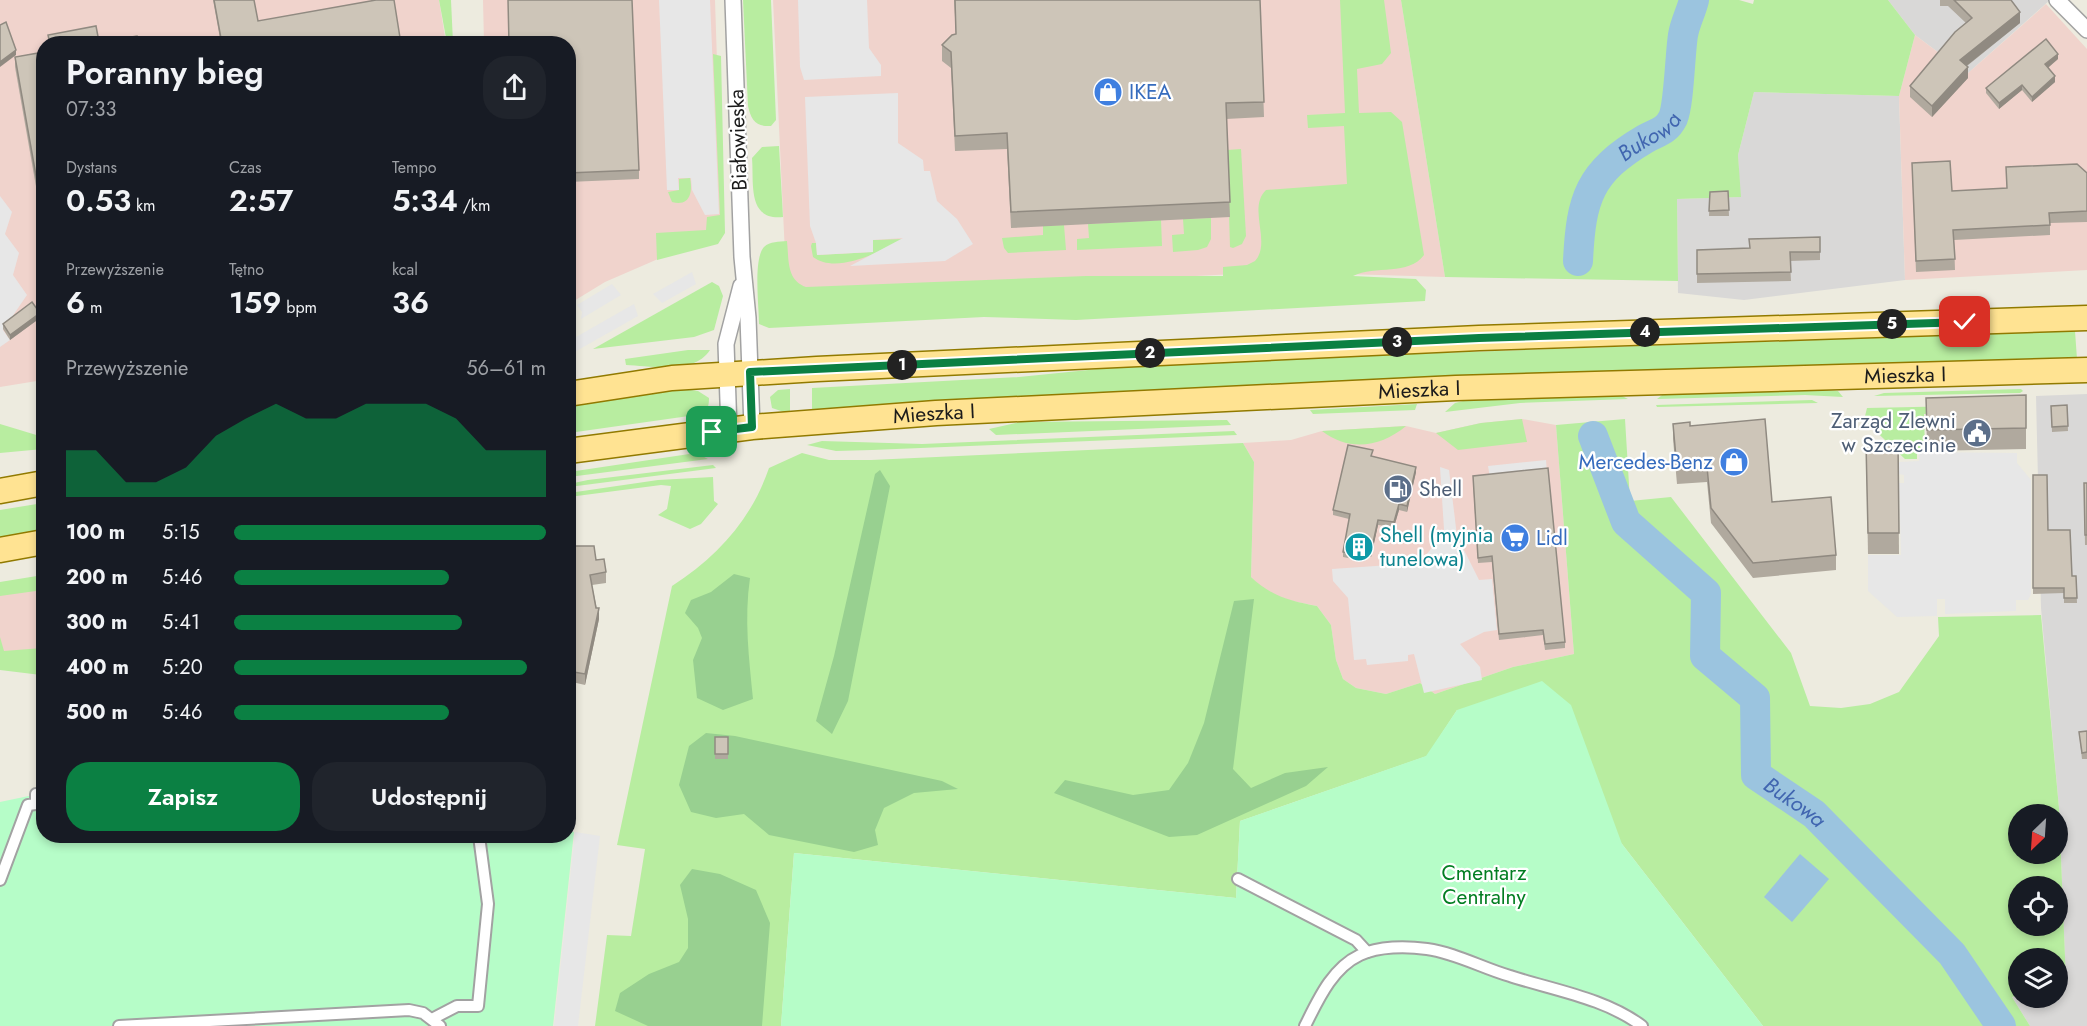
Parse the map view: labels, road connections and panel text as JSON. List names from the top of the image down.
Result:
{
  "streets": {
    "main road": ["Mieszka I"],
    "street": ["Białowieska"]
  },
  "water": ["Bukowa"],
  "parks": ["Cmentarz Centralny"],
  "places": {
    "shop": ["IKEA", "Mercedes-Benz"],
    "public building": ["Zarząd Zlewni w Szczecinie"],
    "fuel station": ["Shell"],
    "supermarket": ["Lidl"],
    "building": ["Shell (myjnia tunelowa)"]
  },
  "north": "bottom left",
  "page": {
    "heading": ["Poranny bieg", "07:33"],
    "stats": [
      ["Dystans", "0.53 km"],
      ["Czas", "2:57"],
      ["Tempo", "5:34 /km"],
      ["Przewyższenie", "6 m"],
      ["Tętno", "159 bpm"],
      ["kcal", "36"]
    ],
    "pins": [
      "5",
      "4",
      "3",
      "2",
      "1"
    ],
    "chart": ["Przewyższenie", "56–61 m"],
    "list": [
      {
        "name": "100 m",
        "note": "5:15"
      },
      {
        "name": "200 m",
        "note": "5:46"
      },
      {
        "name": "300 m",
        "note": "5:41"
      },
      {
        "name": "400 m",
        "note": "5:20"
      },
      {
        "name": "500 m",
        "note": "5:46"
      }
    ],
    "buttons": ["Zapisz", "Udostępnij"]
  }
}
